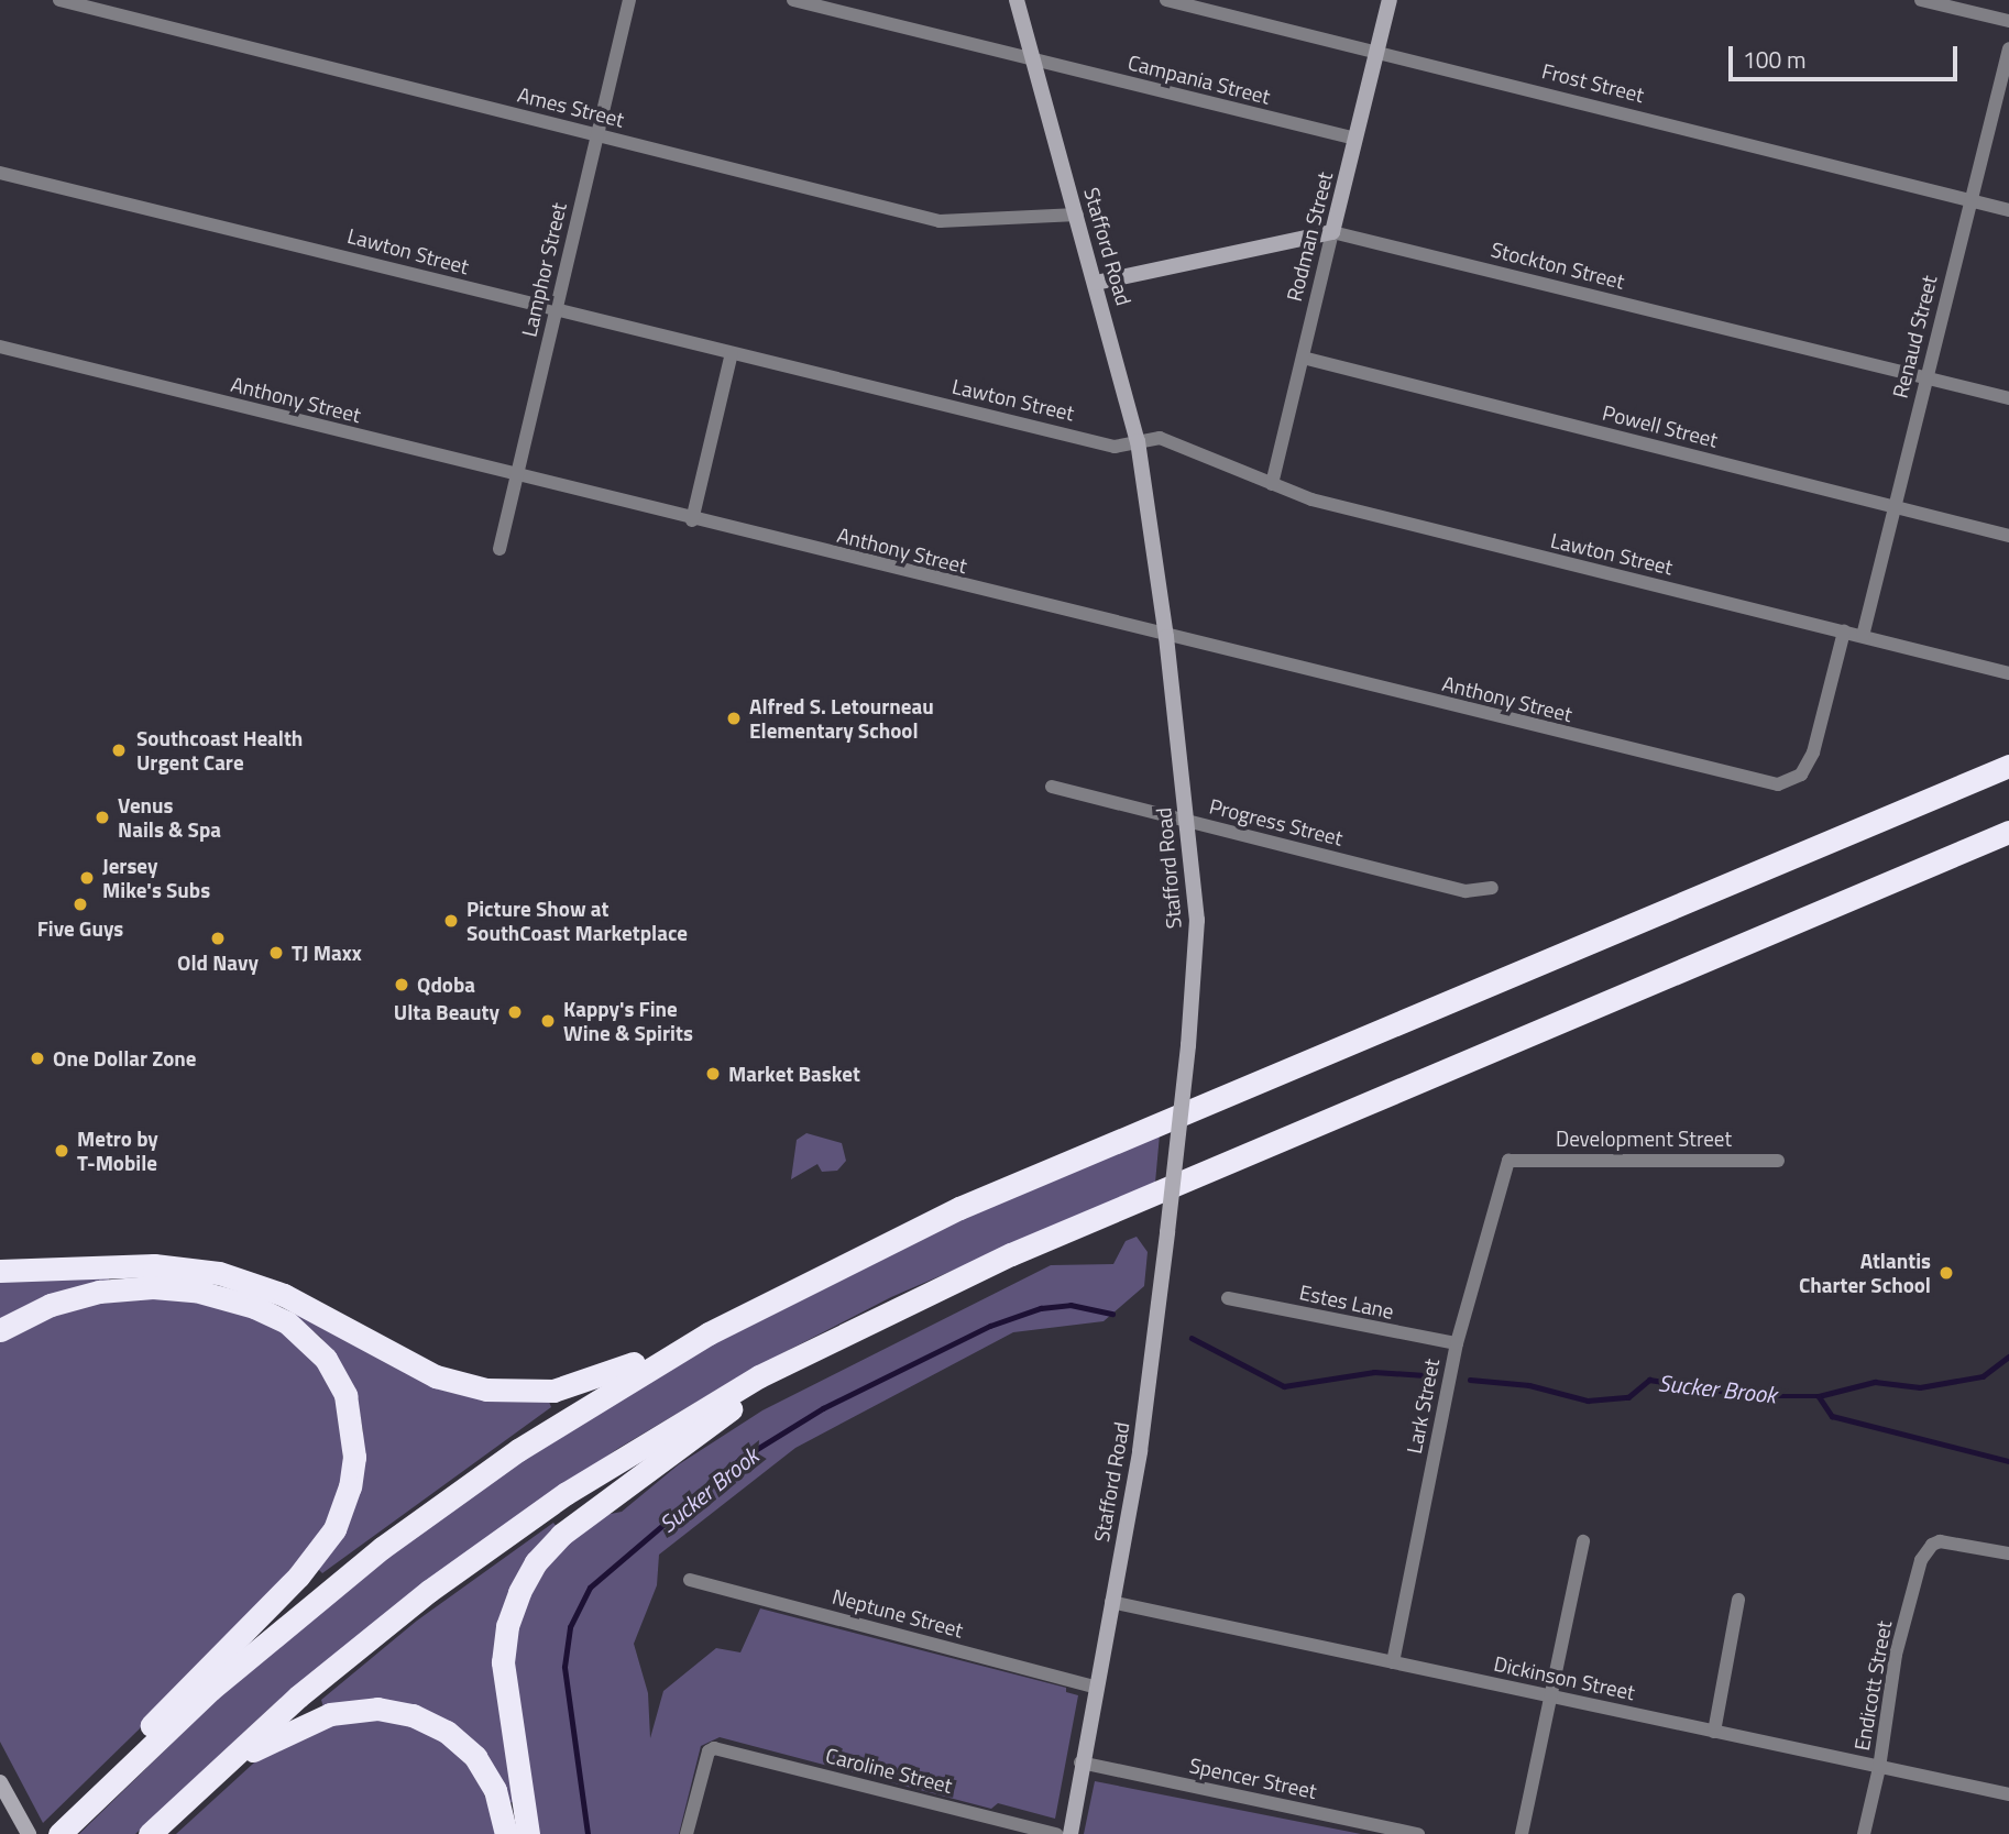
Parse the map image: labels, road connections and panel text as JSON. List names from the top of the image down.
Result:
{
  "streets": {
    "street": [
      "Campania Street",
      "Frost Street",
      "Ames Street",
      "Rodman Street",
      "Stafford Road",
      "Lawton Street",
      "Stockton Street",
      "Lamphor Street",
      "Renaud Street",
      "Anthony Street",
      "Powell Street",
      "Progress Street",
      "Development Street",
      "Estes Lane",
      "Lark Street",
      "Neptune Street",
      "Dickinson Street",
      "Endicott Street",
      "Caroline Street",
      "Spencer Street"
    ]
  },
  "crossings": [
    ["Campania Street", "Rodman Street"],
    ["Campania Street", "Stafford Road"],
    ["Frost Street", "Rodman Street"],
    ["Frost Street", "Renaud Street"],
    ["Ames Street", "Stafford Road"],
    ["Ames Street", "Lamphor Street"],
    ["Rodman Street", "Lawton Street"],
    ["Rodman Street", "Stockton Street"],
    ["Rodman Street", "Powell Street"],
    ["Stafford Road", "Lawton Street"],
    ["Stafford Road", "Stockton Street"],
    ["Stafford Road", "Anthony Street"],
    ["Stafford Road", "Progress Street"],
    ["Stafford Road", "Neptune Street"],
    ["Stafford Road", "Dickinson Street"],
    ["Stafford Road", "Spencer Street"],
    ["Lawton Street", "Lamphor Street"],
    ["Lawton Street", "Renaud Street"],
    ["Lawton Street", "Anthony Street"],
    ["Stockton Street", "Renaud Street"],
    ["Lamphor Street", "Anthony Street"],
    ["Renaud Street", "Powell Street"],
    ["Development Street", "Lark Street"],
    ["Estes Lane", "Lark Street"],
    ["Lark Street", "Dickinson Street"],
    ["Dickinson Street", "Endicott Street"]
  ],
  "water": ["Sucker Brook"],
  "places": [
    "Alfred S. Letourneau Elementary School",
    "Southcoast Health Urgent Care",
    "Venus Nails & Spa",
    "Jersey Mike's Subs",
    "Five Guys",
    "Picture Show at SouthCoast Marketplace",
    "Old Navy",
    "TJ Maxx",
    "Qdoba",
    "Ulta Beauty",
    "Kappy's Fine Wine & Spirits",
    "One Dollar Zone",
    "Market Basket",
    "Metro by T-Mobile",
    "Atlantis Charter School"
  ],
  "scale_bar": "100 m"
}
